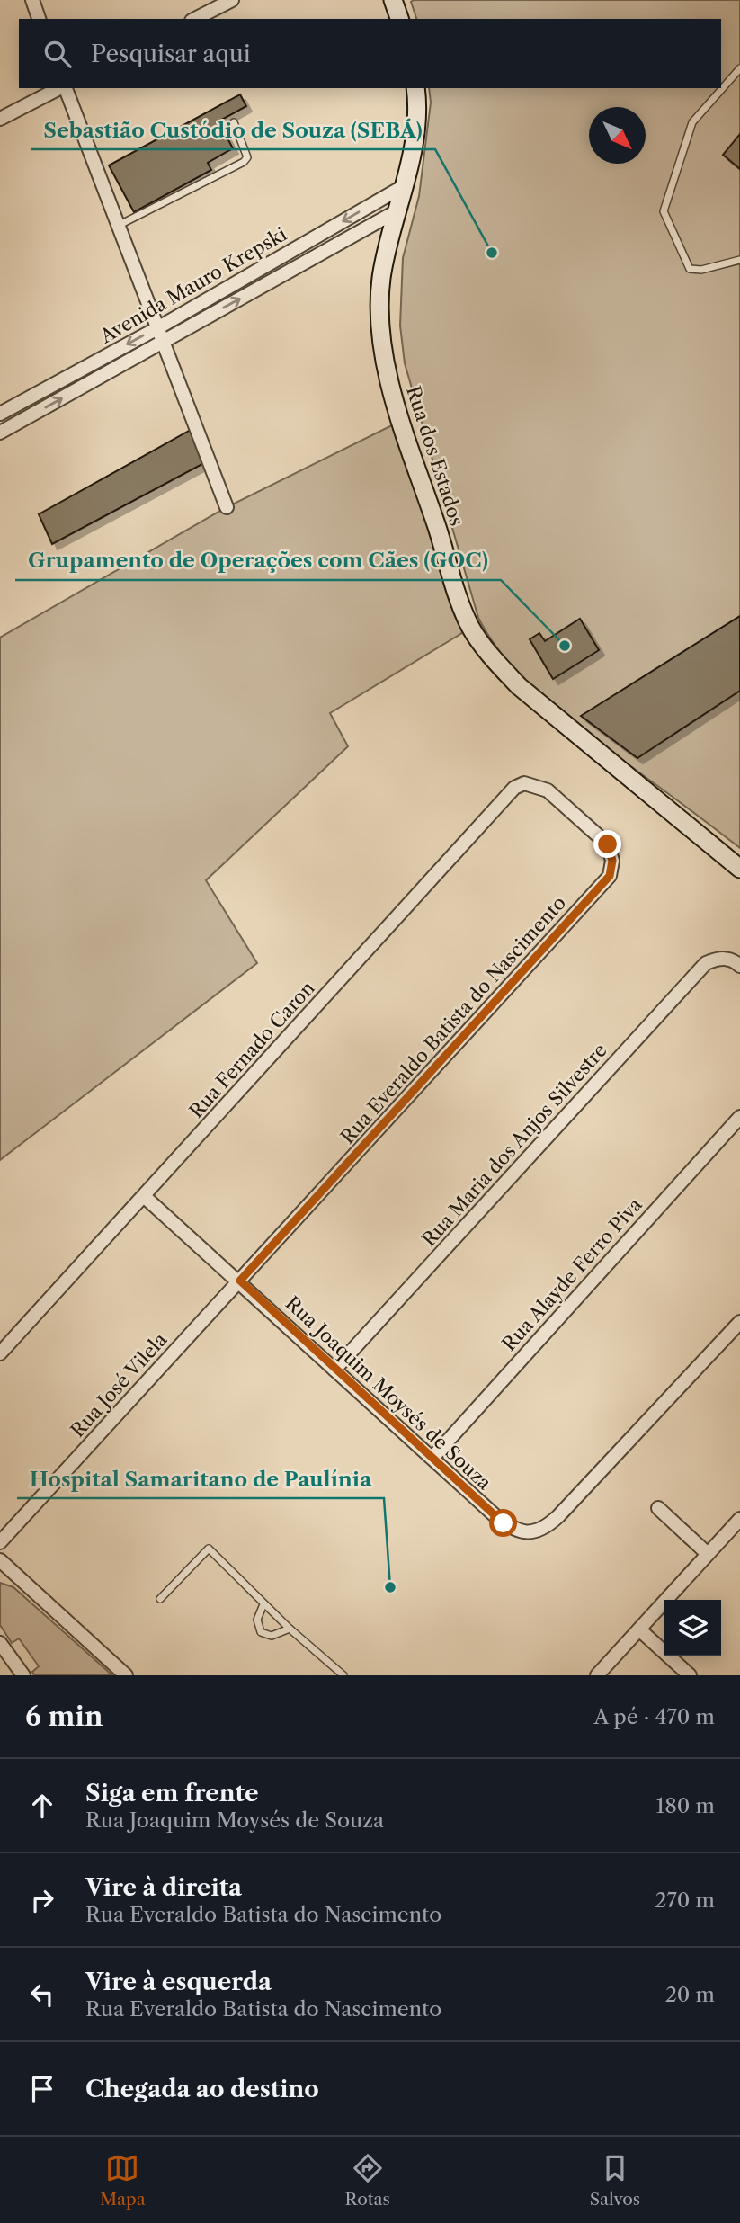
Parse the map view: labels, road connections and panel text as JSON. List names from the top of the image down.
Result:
{
  "streets": {
    "street": [
      "Avenida Mauro Krepski",
      "Rua dos Estados",
      "Rua Everaldo Batista do Nascimento",
      "Rua Fernado Caron",
      "Rua Maria dos Anjos Silvestre",
      "Rua Alayde Ferro Piva",
      "Rua José Vilela",
      "Rua Joaquim Moysés de Souza"
    ]
  },
  "crossings": [
    ["Avenida Mauro Krepski", "Rua dos Estados"],
    ["Rua Everaldo Batista do Nascimento", "Rua Fernado Caron"],
    ["Rua Everaldo Batista do Nascimento", "Rua José Vilela"],
    ["Rua Everaldo Batista do Nascimento", "Rua Joaquim Moysés de Souza"],
    ["Rua Fernado Caron", "Rua Joaquim Moysés de Souza"],
    ["Rua Maria dos Anjos Silvestre", "Rua Joaquim Moysés de Souza"],
    ["Rua Alayde Ferro Piva", "Rua Joaquim Moysés de Souza"],
    ["Rua José Vilela", "Rua Joaquim Moysés de Souza"]
  ],
  "places": ["Sebastião Custódio de Souza (SEBÁ)", "Grupamento de Operações com Cães (GOC)", "Hospital Samaritano de Paulínia"],
  "north": "bottom right",
  "page": {
    "search": "Pesquisar aqui",
    "heading": ["6 min", "A pé · 470 m"],
    "list": [
      ["Siga em frente", "Rua Joaquim Moysés de Souza", "180 m"],
      ["Vire à direita", "Rua Everaldo Batista do Nascimento", "270 m"],
      ["Vire à esquerda", "Rua Everaldo Batista do Nascimento", "20 m"],
      "Chegada ao destino"
    ],
    "nav": ["Mapa", "Rotas", "Salvos"]
  }
}
